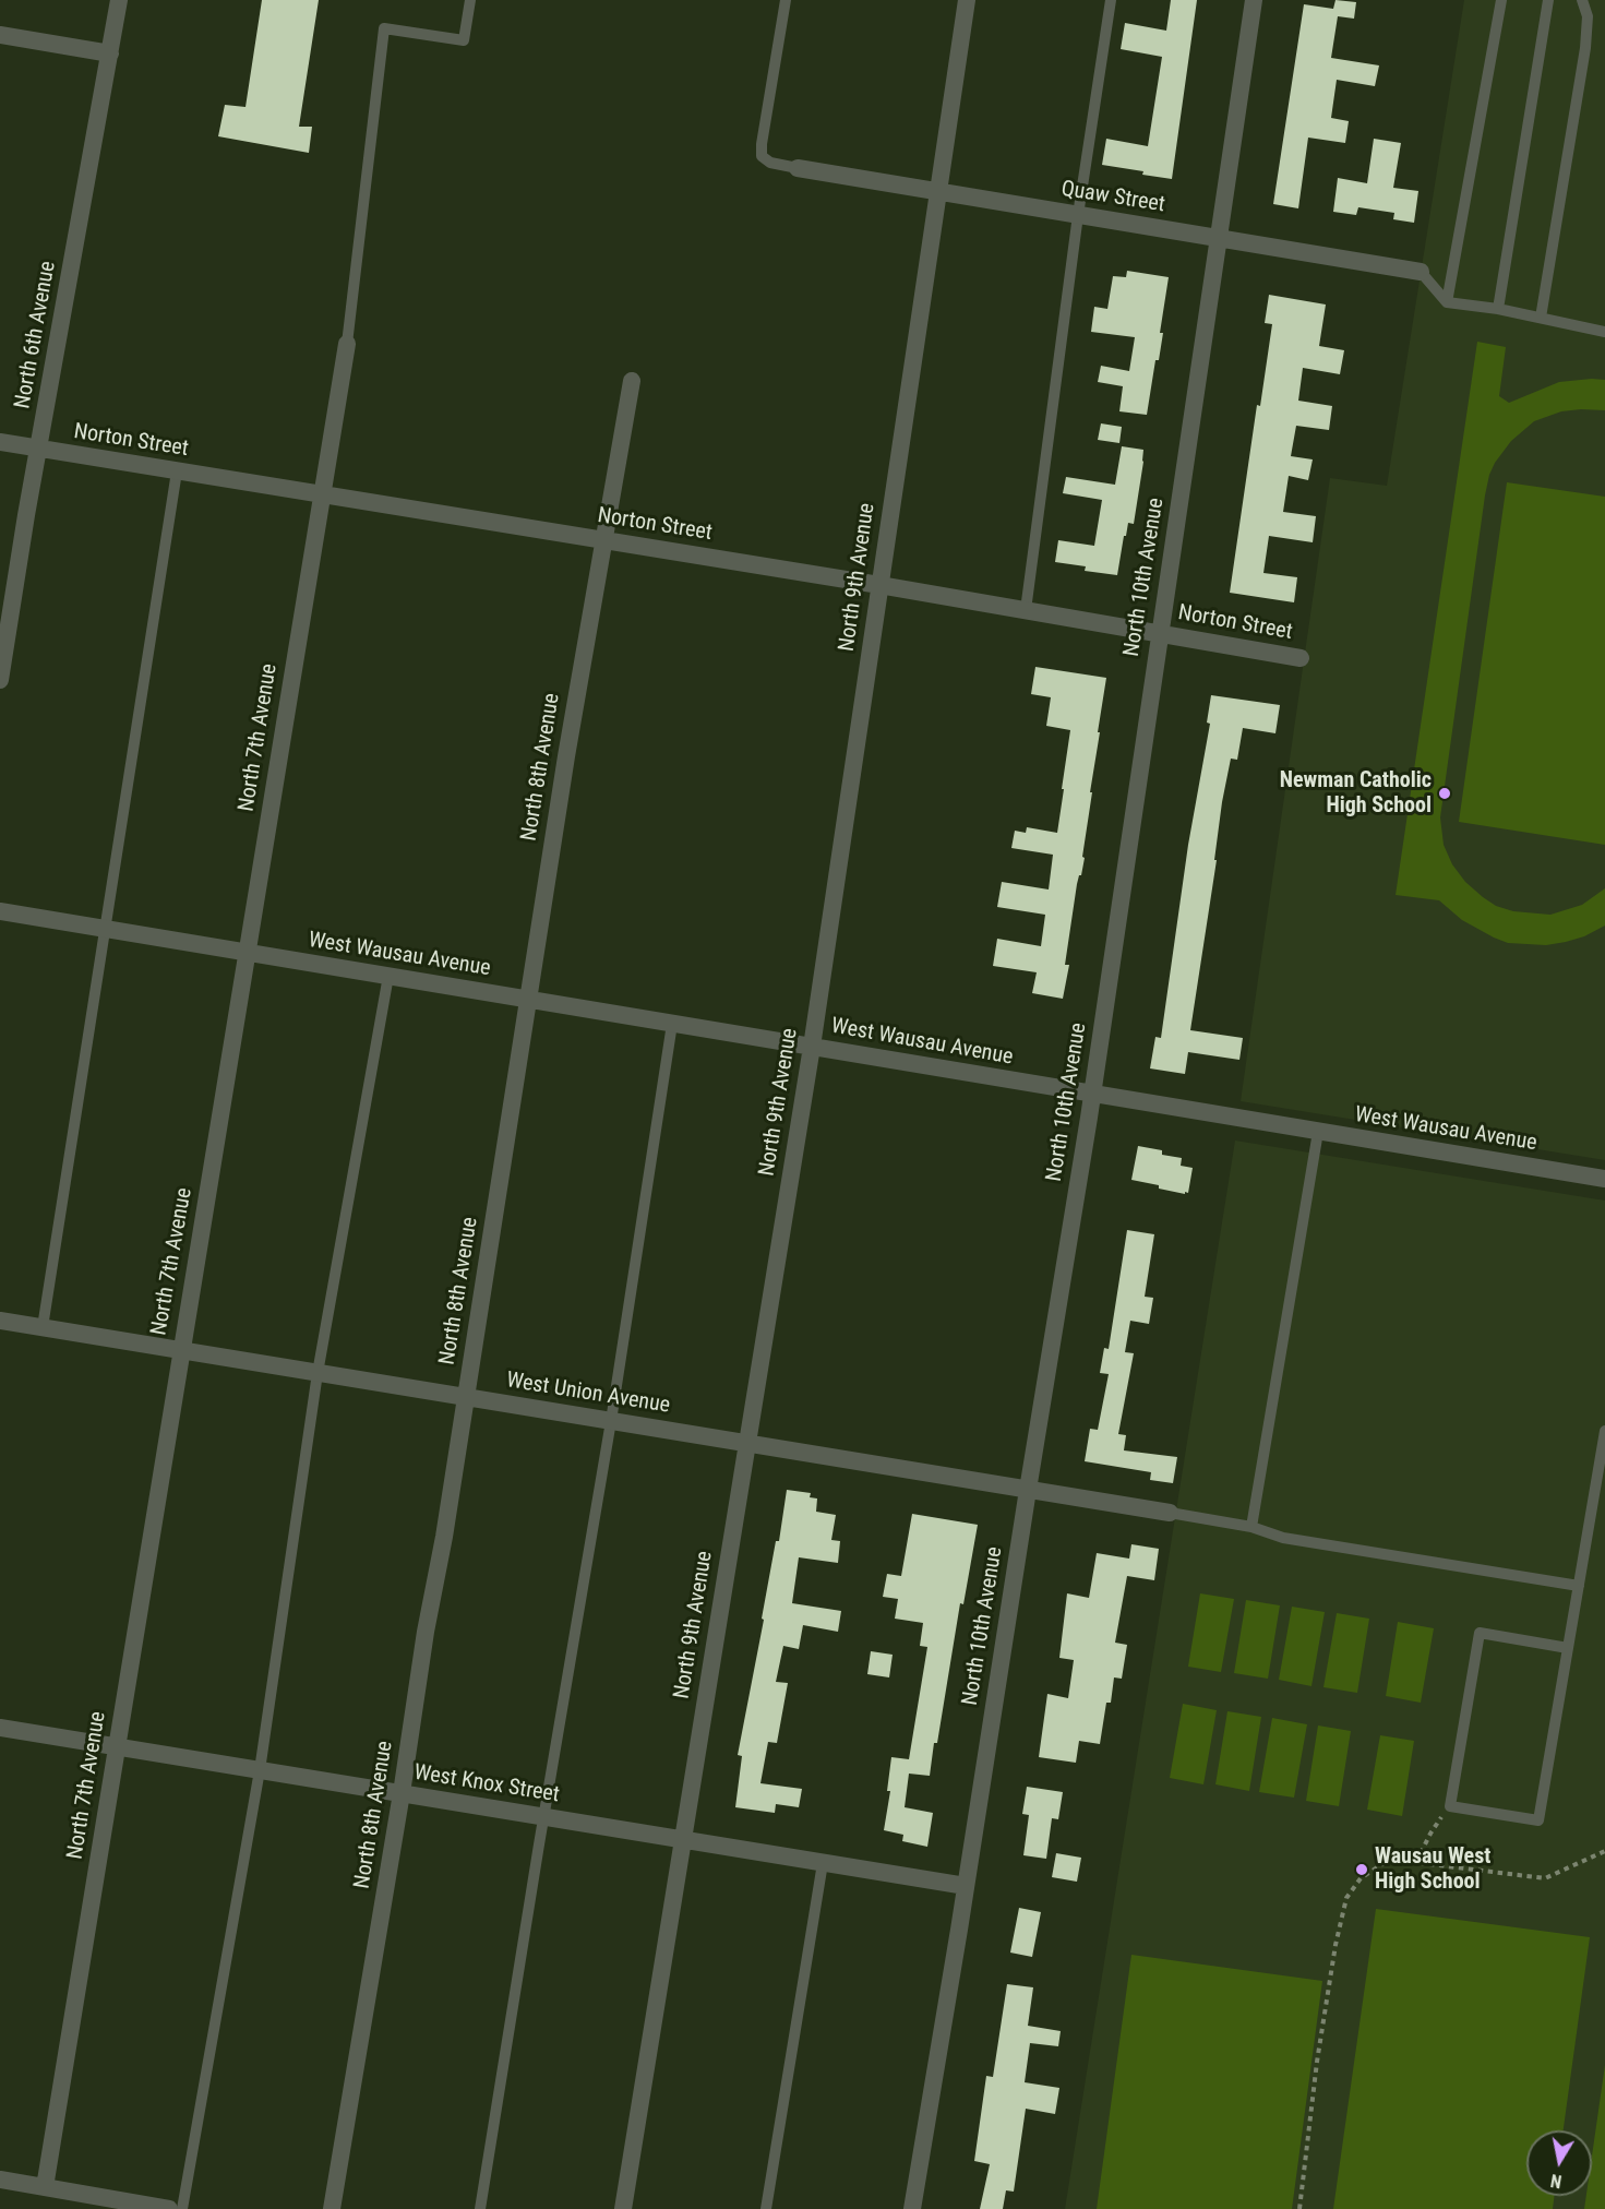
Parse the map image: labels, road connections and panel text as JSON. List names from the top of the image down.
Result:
{
  "streets": {
    "street": [
      "Quaw Street",
      "North 6th Avenue",
      "Norton Street",
      "North 9th Avenue",
      "North 10th Avenue",
      "North 7th Avenue",
      "North 8th Avenue",
      "West Wausau Avenue",
      "West Union Avenue",
      "West Knox Street"
    ]
  },
  "crossings": [
    ["Quaw Street", "North 9th Avenue"],
    ["Quaw Street", "North 10th Avenue"],
    ["North 6th Avenue", "Norton Street"],
    ["Norton Street", "North 9th Avenue"],
    ["Norton Street", "North 10th Avenue"],
    ["Norton Street", "North 7th Avenue"],
    ["Norton Street", "North 8th Avenue"],
    ["North 9th Avenue", "West Wausau Avenue"],
    ["North 9th Avenue", "West Union Avenue"],
    ["North 9th Avenue", "West Knox Street"],
    ["North 10th Avenue", "West Wausau Avenue"],
    ["North 10th Avenue", "West Union Avenue"],
    ["North 10th Avenue", "West Knox Street"],
    ["North 7th Avenue", "West Wausau Avenue"],
    ["North 7th Avenue", "West Union Avenue"],
    ["North 7th Avenue", "West Knox Street"],
    ["North 8th Avenue", "West Wausau Avenue"],
    ["North 8th Avenue", "West Union Avenue"],
    ["North 8th Avenue", "West Knox Street"]
  ],
  "places": ["Newman Catholic High School", "Wausau West High School"],
  "north": "bottom"
}
